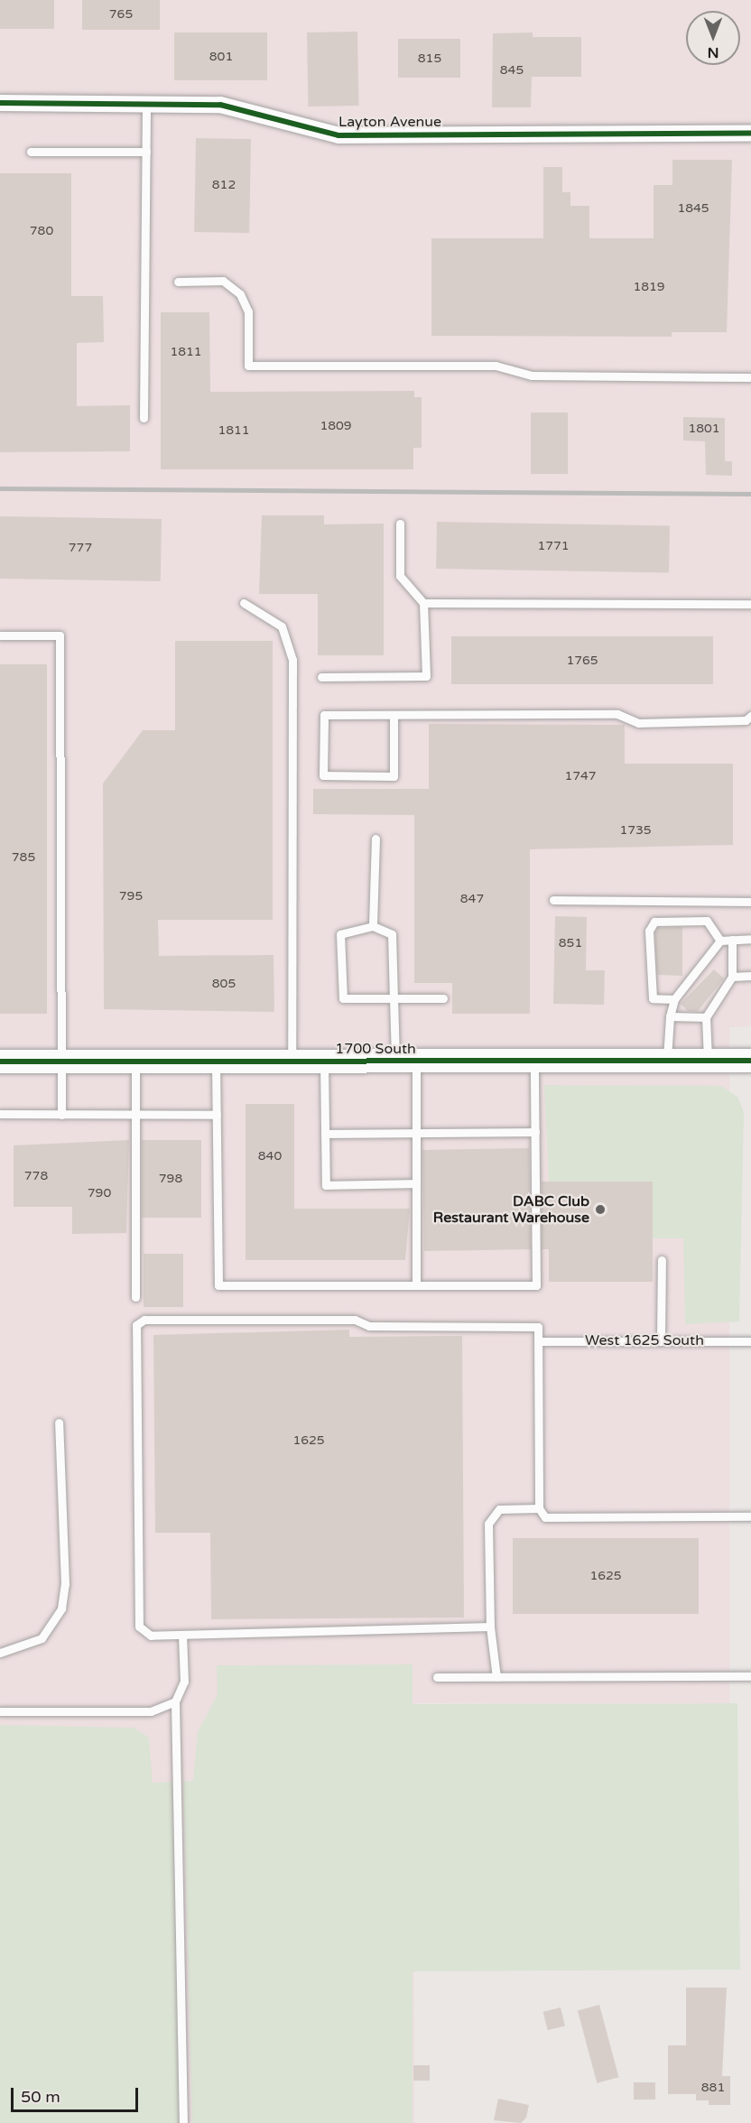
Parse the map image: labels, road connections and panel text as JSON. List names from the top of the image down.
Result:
{
  "streets": {
    "street": ["Layton Avenue", "1700 South"],
    "lane": ["West 1625 South"]
  },
  "places": ["DABC Club Restaurant Warehouse"],
  "house_numbers": [
    "765",
    "801",
    "815",
    "845",
    "812",
    "1845",
    "780",
    "1819",
    "1811",
    "1809",
    "1801",
    "1811",
    "1771",
    "777",
    "1765",
    "1747",
    "1735",
    "785",
    "795",
    "847",
    "851",
    "805",
    "840",
    "778",
    "798",
    "790",
    "1625",
    "1625",
    "881"
  ],
  "scale_bar": "50 m",
  "north": "bottom"
}
